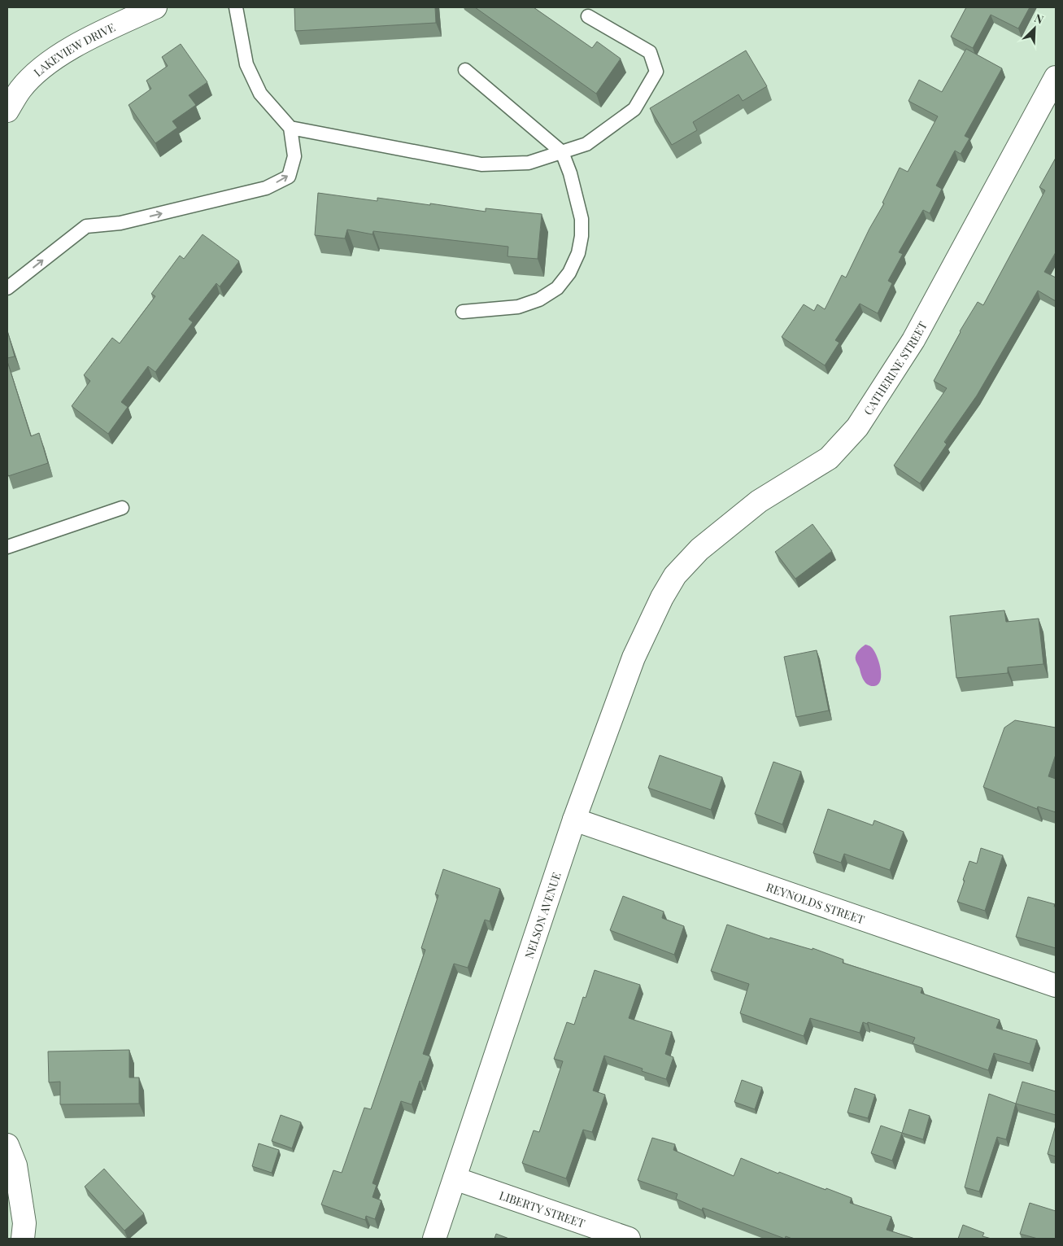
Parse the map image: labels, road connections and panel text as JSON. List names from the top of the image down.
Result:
{
  "streets": {
    "street": [
      "LAKEVIEW DRIVE",
      "CATHERINE STREET",
      "REYNOLDS STREET",
      "NELSON AVENUE",
      "LIBERTY STREET"
    ]
  },
  "crossings": [
    ["CATHERINE STREET", "NELSON AVENUE"],
    ["REYNOLDS STREET", "NELSON AVENUE"],
    ["NELSON AVENUE", "LIBERTY STREET"]
  ],
  "north": "top right"
}
